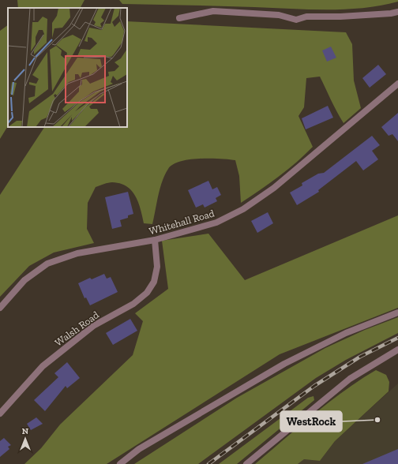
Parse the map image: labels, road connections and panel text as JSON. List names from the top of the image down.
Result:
{
  "streets": {
    "street": ["Whitehall Road", "Walsh Road"]
  },
  "crossings": [
    ["Whitehall Road", "Walsh Road"]
  ],
  "places": ["WestRock"],
  "north": "top"
}
